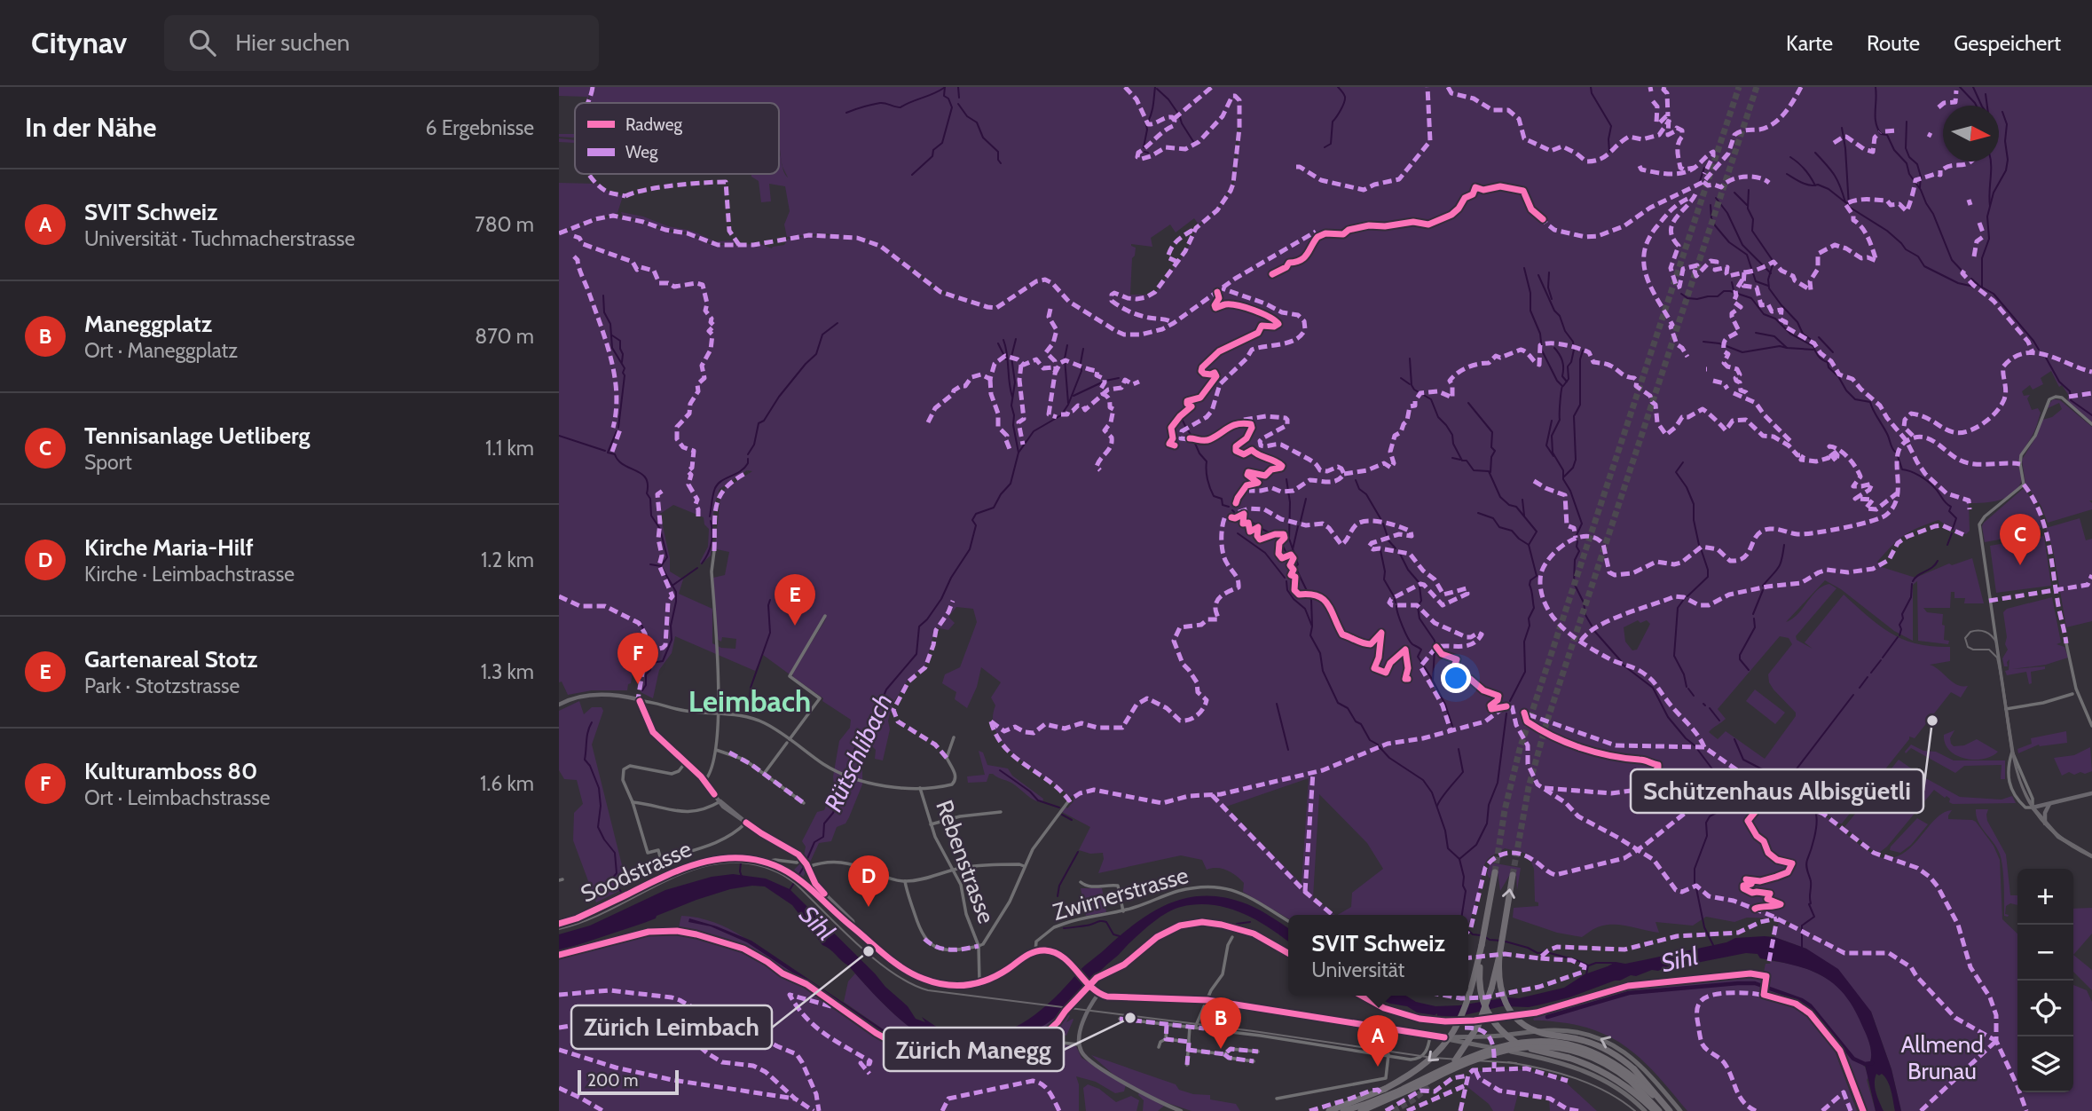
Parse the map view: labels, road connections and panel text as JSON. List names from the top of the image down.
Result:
{
  "streets": {
    "main road": ["Soodstrasse"],
    "street": ["Rebenstrasse", "Zwirnerstrasse"]
  },
  "crossings": [
    ["Rebenstrasse", "Soodstrasse"]
  ],
  "districts": ["Leimbach"],
  "water": ["Rütschlibach", "Sihl"],
  "parks": ["Allmend Brunau"],
  "places": ["Schützenhaus Albisgüetli", "Zürich Leimbach", "Zürich Manegg"],
  "legend": ["Radweg", "Weg"],
  "scale_bar": "200 m",
  "north": "right",
  "page": {
    "header": "Citynav",
    "search": "Hier suchen",
    "nav": ["Karte", "Route", "Gespeichert"],
    "heading": ["In der Nähe", "6 Ergebnisse"],
    "list": [
      {
        "mark": "A",
        "name": "SVIT Schweiz",
        "note": "Universität · Tuchmacherstrasse",
        "value": "780 m"
      },
      {
        "mark": "B",
        "name": "Maneggplatz",
        "note": "Ort · Maneggplatz",
        "value": "870 m"
      },
      {
        "mark": "C",
        "name": "Tennisanlage Uetliberg",
        "note": "Sport",
        "value": "1.1 km"
      },
      {
        "mark": "D",
        "name": "Kirche Maria-Hilf",
        "note": "Kirche · Leimbachstrasse",
        "value": "1.2 km"
      },
      {
        "mark": "E",
        "name": "Gartenareal Stotz",
        "note": "Park · Stotzstrasse",
        "value": "1.3 km"
      },
      {
        "mark": "F",
        "name": "Kulturamboss 80",
        "note": "Ort · Leimbachstrasse",
        "value": "1.6 km"
      }
    ],
    "pins": [
      "C",
      "E",
      "F",
      "D",
      "B",
      "A"
    ],
    "map_buttons": ["+", "−"],
    "popup": ["SVIT Schweiz", "Universität"],
    "scale": "200 m"
  }
}
